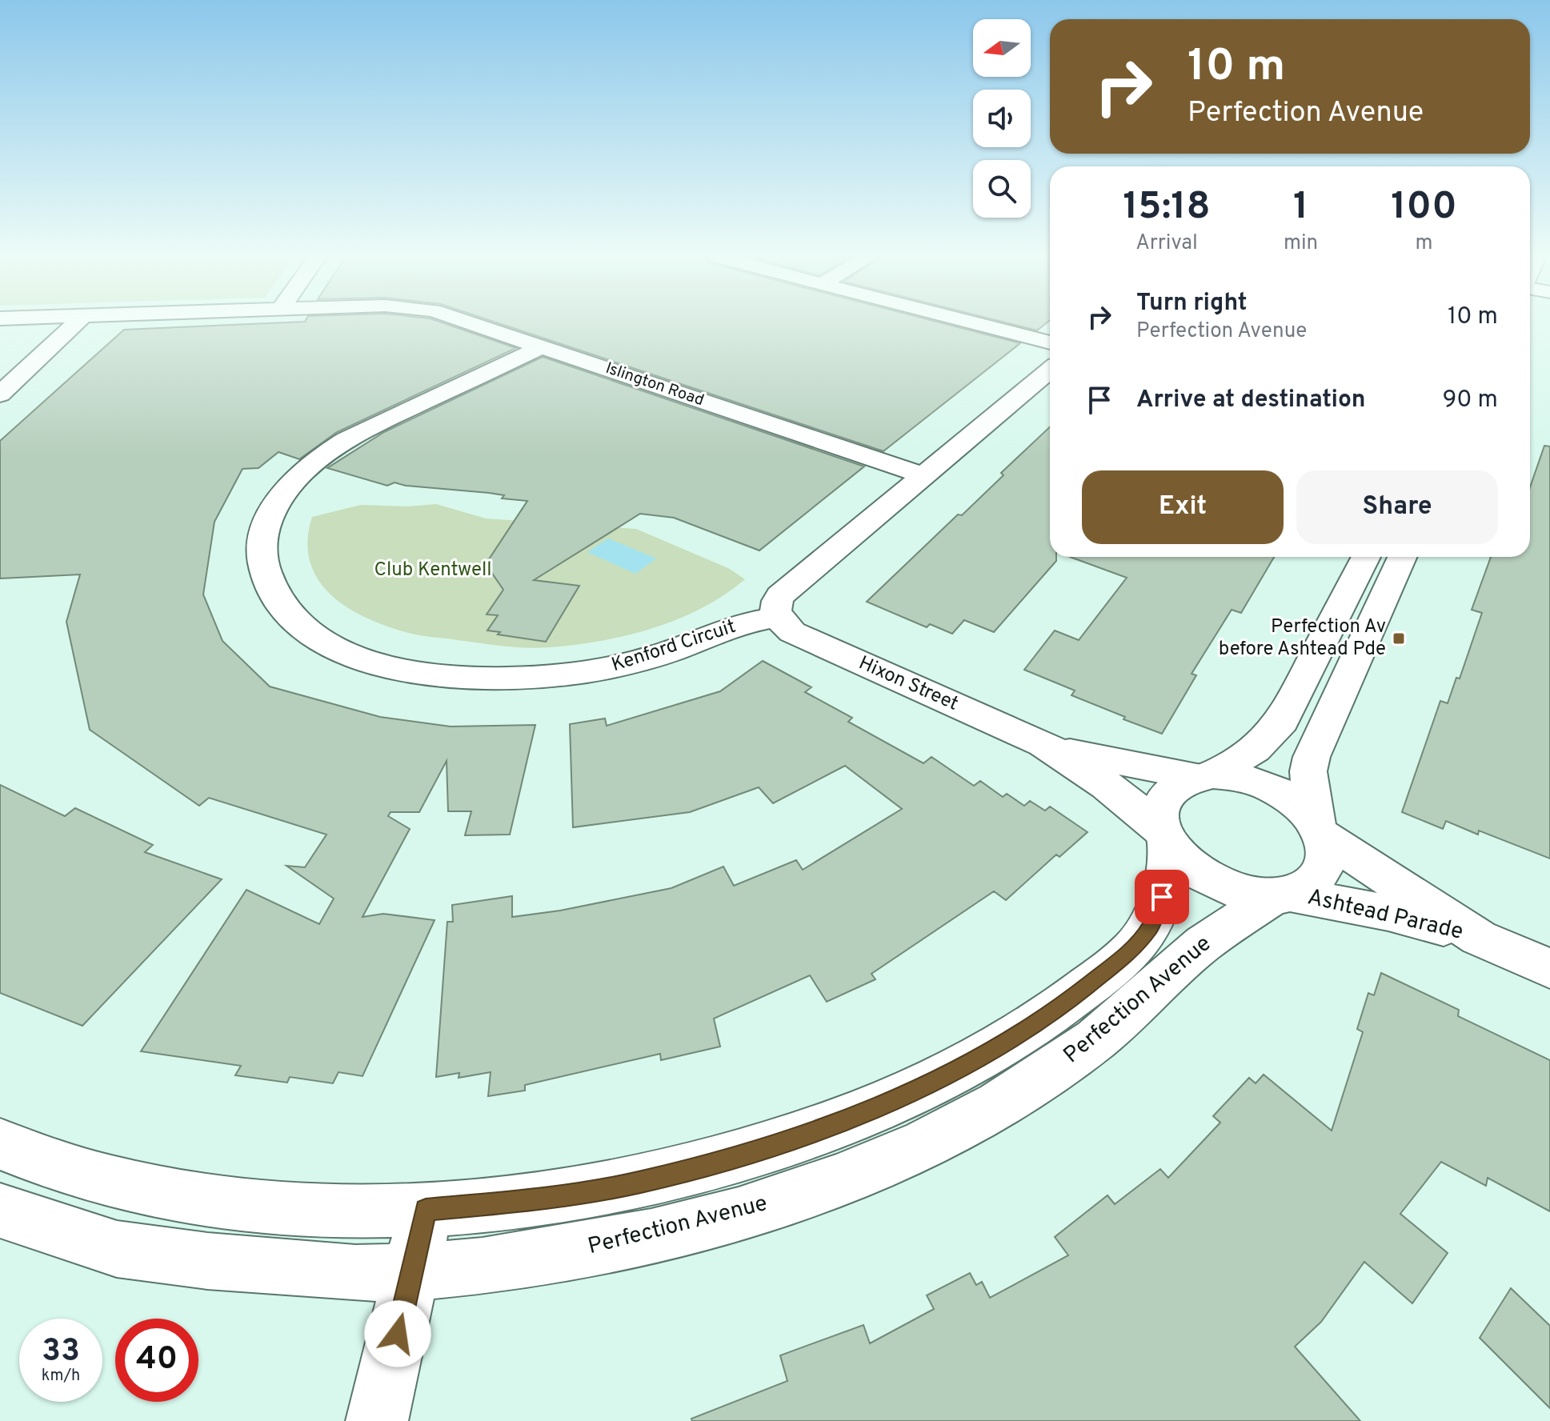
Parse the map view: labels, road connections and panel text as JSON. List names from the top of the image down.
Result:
{
  "streets": {
    "street": [
      "Islington Road",
      "Kenford Circuit",
      "Hixon Street",
      "Ashtead Parade",
      "Perfection Avenue"
    ]
  },
  "crossings": [
    ["Islington Road", "Kenford Circuit"],
    ["Kenford Circuit", "Hixon Street"],
    ["Hixon Street", "Ashtead Parade"],
    ["Hixon Street", "Perfection Avenue"],
    ["Ashtead Parade", "Perfection Avenue"]
  ],
  "parks": ["Club Kentwell"],
  "places": {
    "transit": ["Perfection Av before Ashtead Pde"]
  },
  "north": "left",
  "page": {
    "turn": ["10 m", "Perfection Avenue"],
    "eta": [
      "15:18",
      "Arrival",
      "1",
      "min",
      "100",
      "m"
    ],
    "list": [
      {
        "name": "Turn right",
        "note": "Perfection Avenue",
        "value": "10 m"
      },
      {
        "name": "Arrive at destination",
        "value": "90 m"
      }
    ],
    "buttons": ["Exit", "Share"],
    "speed": "33 km/h",
    "limit": "40"
  }
}
